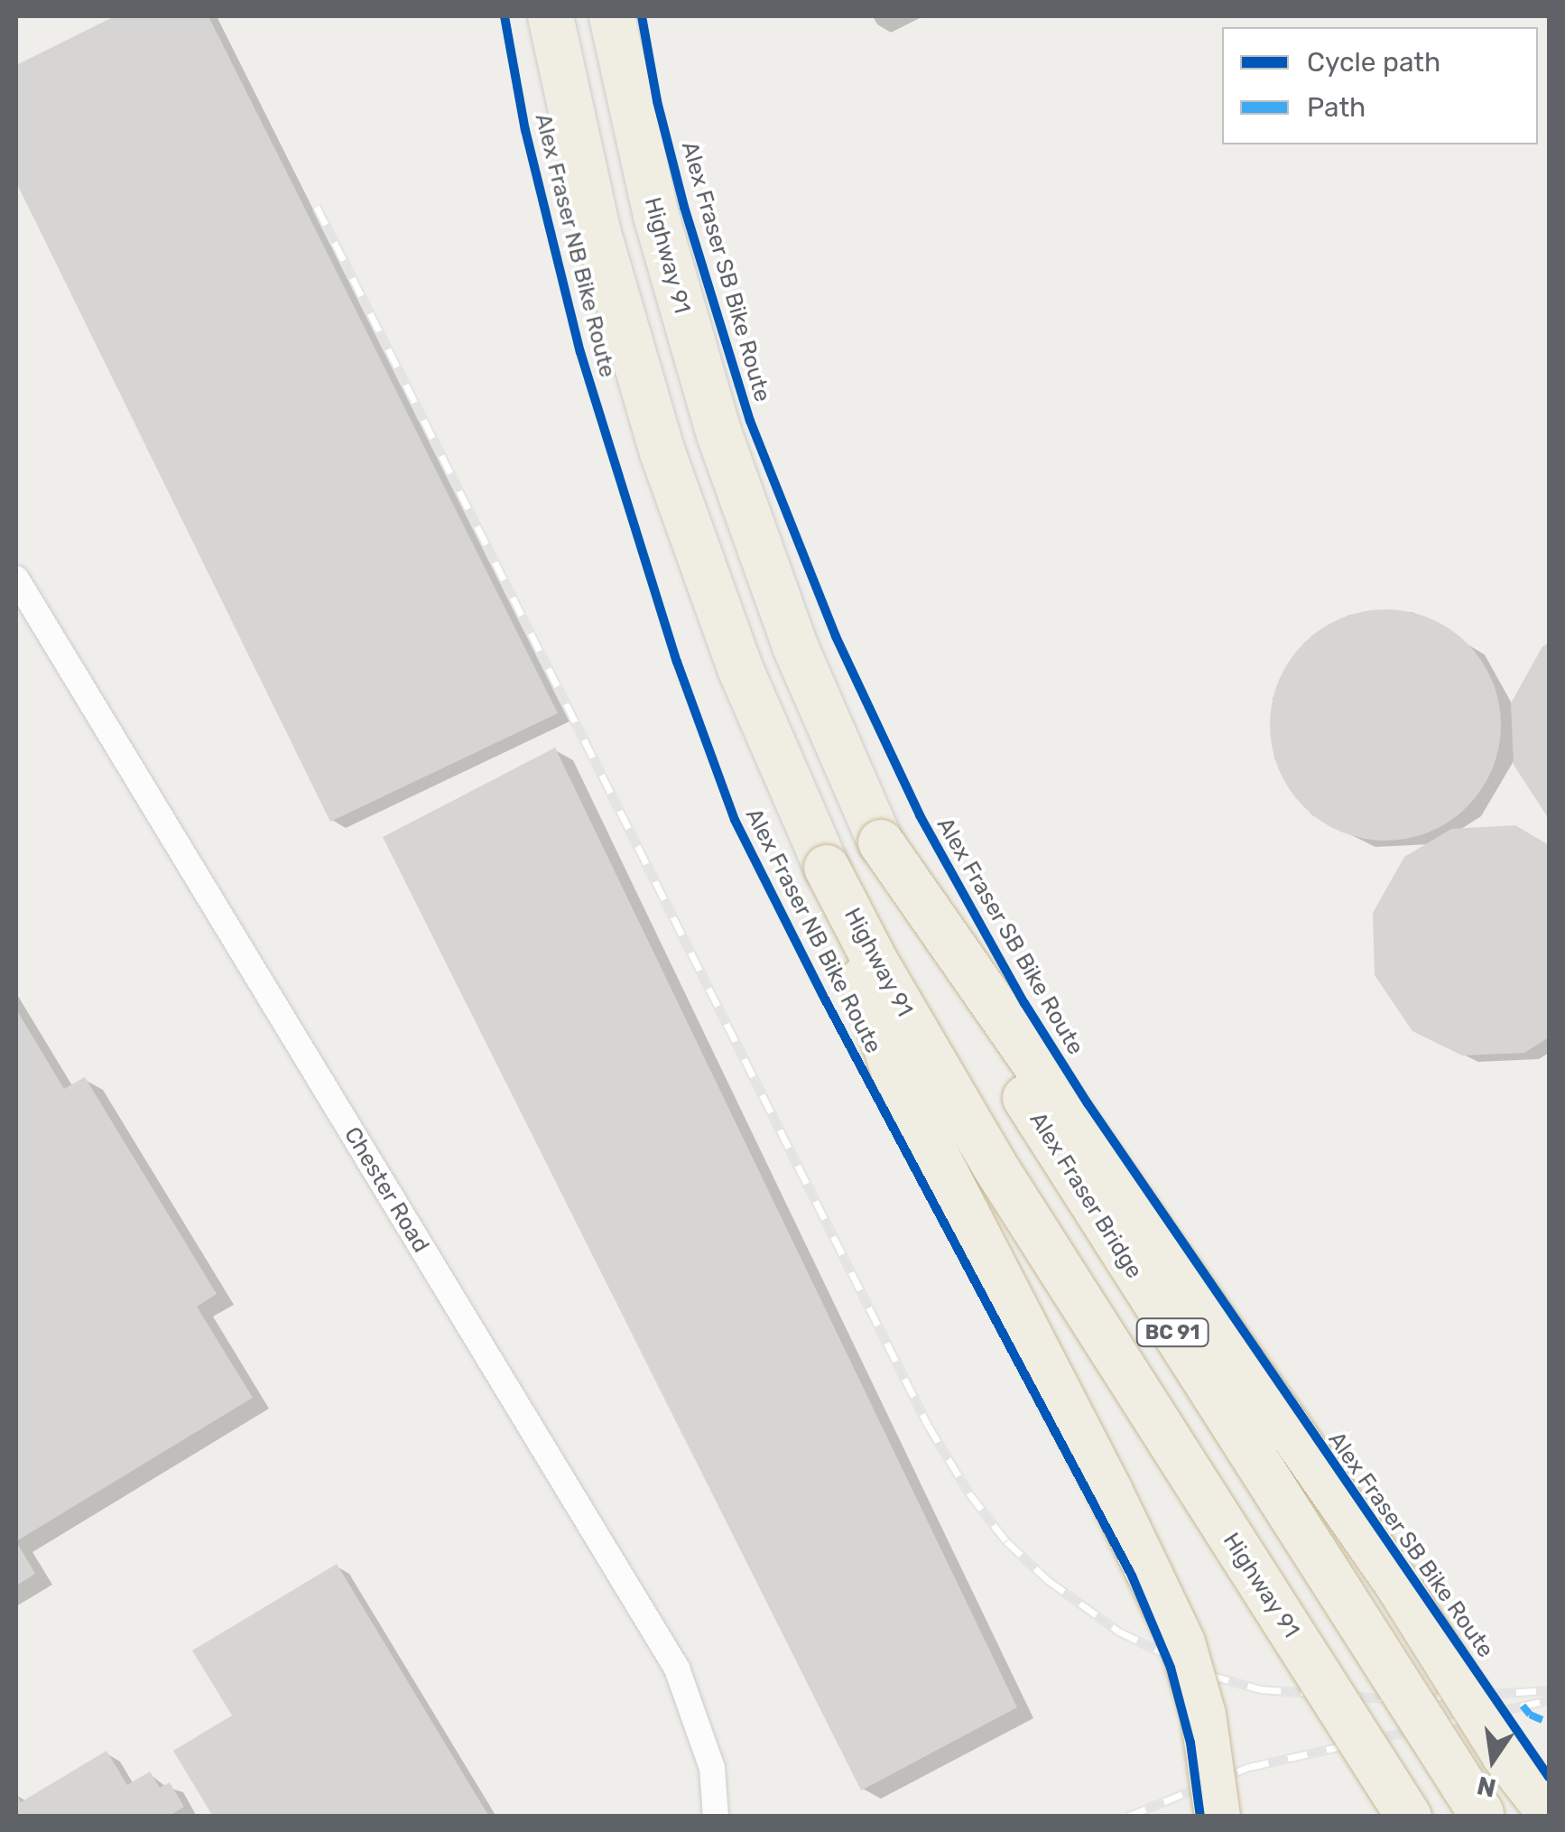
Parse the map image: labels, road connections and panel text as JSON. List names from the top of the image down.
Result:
{
  "streets": {
    "highway": ["Highway 91", "Alex Fraser Bridge", "BC 91"],
    "street": ["Chester Road"],
    "cycle path": ["Alex Fraser NB Bike Route", "Alex Fraser SB Bike Route"]
  },
  "crossings": [
    ["Highway 91", "Alex Fraser Bridge"]
  ],
  "legend": ["Cycle path", "Path"],
  "north": "bottom"
}
